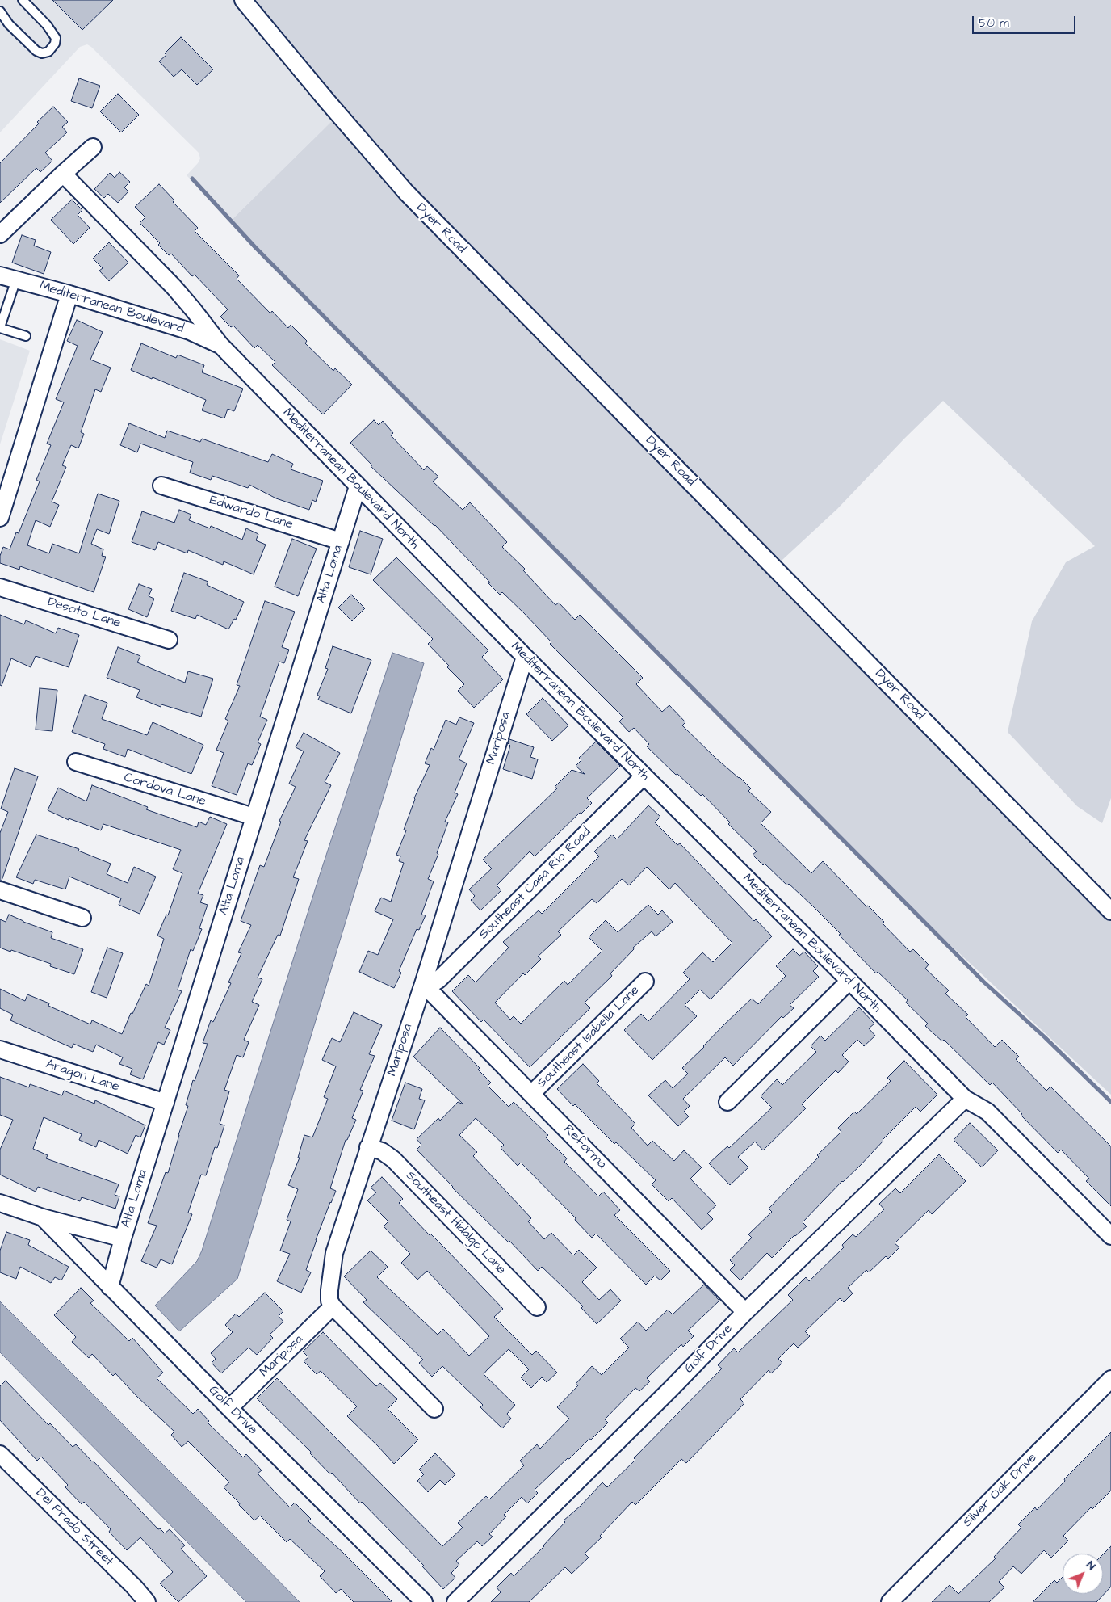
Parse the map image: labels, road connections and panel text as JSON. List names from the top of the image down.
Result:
{
  "streets": {
    "street": [
      "Dyer Road",
      "Mediterranean Boulevard",
      "Mediterranean Boulevard North",
      "Edwardo Lane",
      "Alta Loma",
      "Desoto Lane",
      "Mariposa",
      "Cordova Lane",
      "Southeast Casa Rio Road",
      "Southeast Isabella Lane",
      "Aragon Lane",
      "Reforma",
      "Southeast Hidalgo Lane",
      "Golf Drive",
      "Silver Oak Drive",
      "Del Prado Street"
    ]
  },
  "crossings": [
    ["Mediterranean Boulevard", "Mediterranean Boulevard North"],
    ["Mediterranean Boulevard North", "Alta Loma"],
    ["Mediterranean Boulevard North", "Mariposa"],
    ["Mediterranean Boulevard North", "Southeast Casa Rio Road"],
    ["Mediterranean Boulevard North", "Golf Drive"],
    ["Edwardo Lane", "Alta Loma"],
    ["Alta Loma", "Cordova Lane"],
    ["Alta Loma", "Aragon Lane"],
    ["Alta Loma", "Golf Drive"],
    ["Mariposa", "Southeast Casa Rio Road"],
    ["Mariposa", "Reforma"],
    ["Mariposa", "Southeast Hidalgo Lane"],
    ["Mariposa", "Golf Drive"],
    ["Southeast Casa Rio Road", "Reforma"],
    ["Southeast Isabella Lane", "Reforma"],
    ["Reforma", "Golf Drive"]
  ],
  "scale_bar": "50 m",
  "north": "top right"
}
